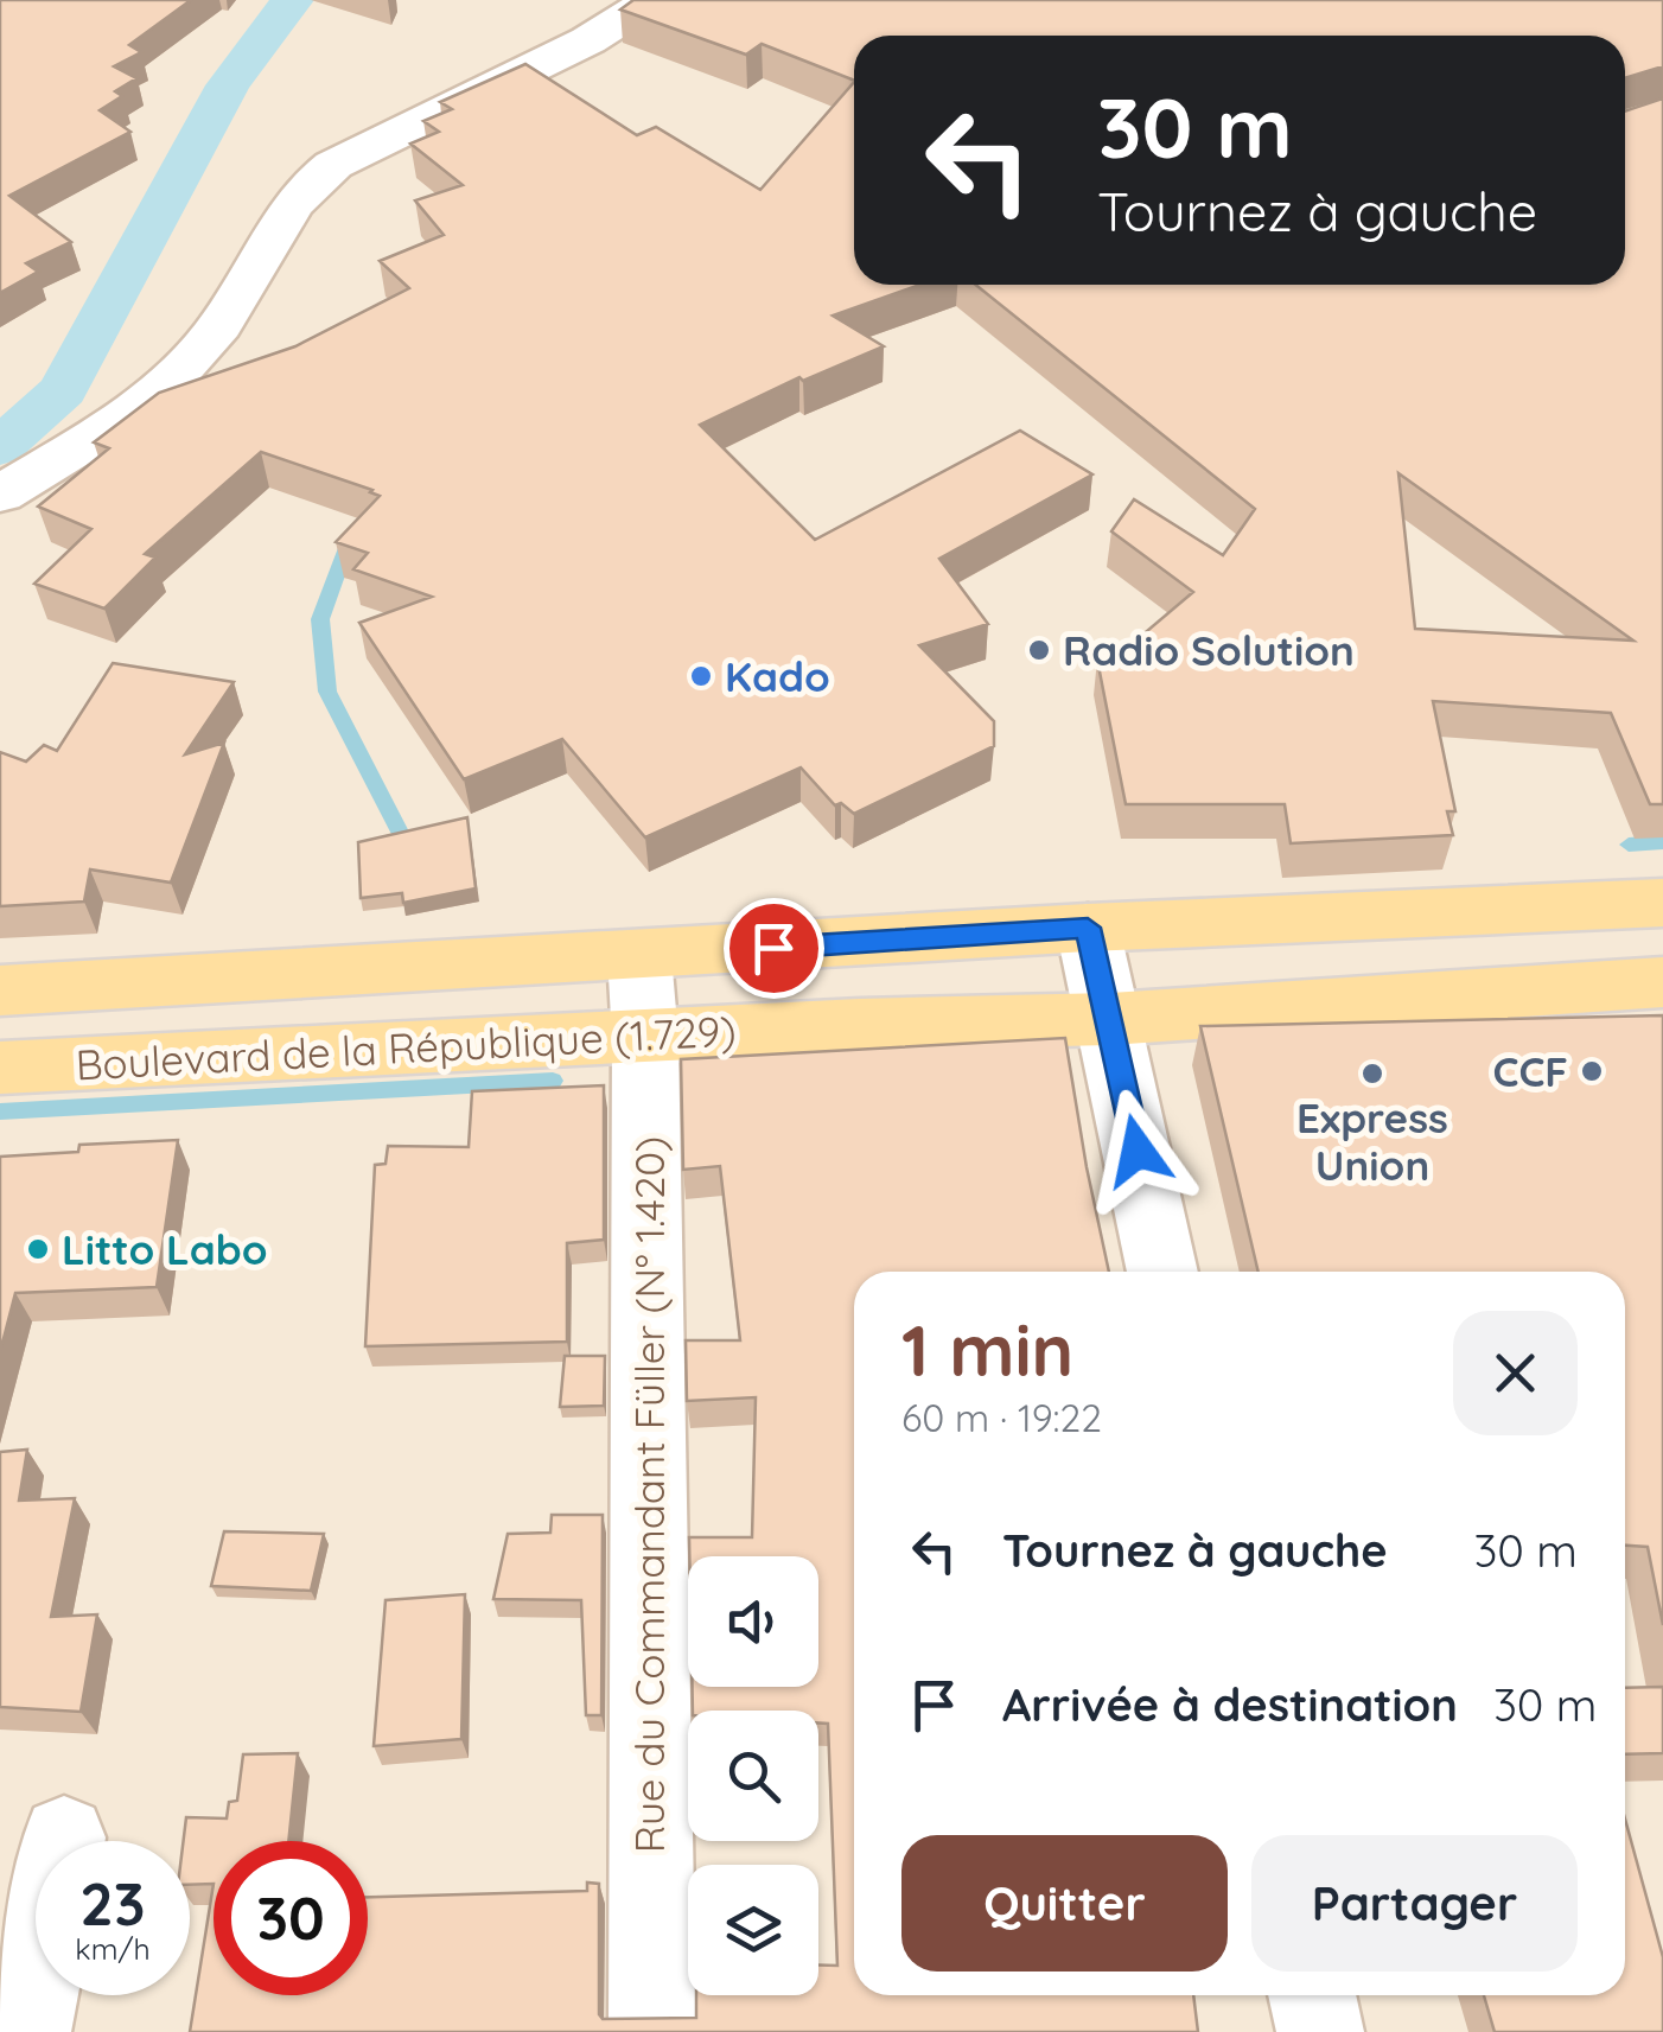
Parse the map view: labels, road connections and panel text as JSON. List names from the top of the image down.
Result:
{
  "streets": {
    "main road": ["Boulevard de la République (1.729)"],
    "street": ["Rue du Commandant Füller (N° 1.420)"]
  },
  "crossings": [
    ["Boulevard de la République (1.729)", "Rue du Commandant Füller (N° 1.420)"]
  ],
  "places": [
    "Radio Solution",
    "Kado",
    "CCF",
    "Express Union",
    "Litto Labo"
  ],
  "page": {
    "turn": ["30 m", "Tournez à gauche"],
    "heading": ["1 min", "60 m · 19:22"],
    "list": [
      {
        "name": "Tournez à gauche",
        "value": "30 m"
      },
      {
        "name": "Arrivée à destination",
        "value": "30 m"
      }
    ],
    "buttons": ["Quitter", "Partager"],
    "speed": "23 km/h",
    "limit": "30"
  }
}
